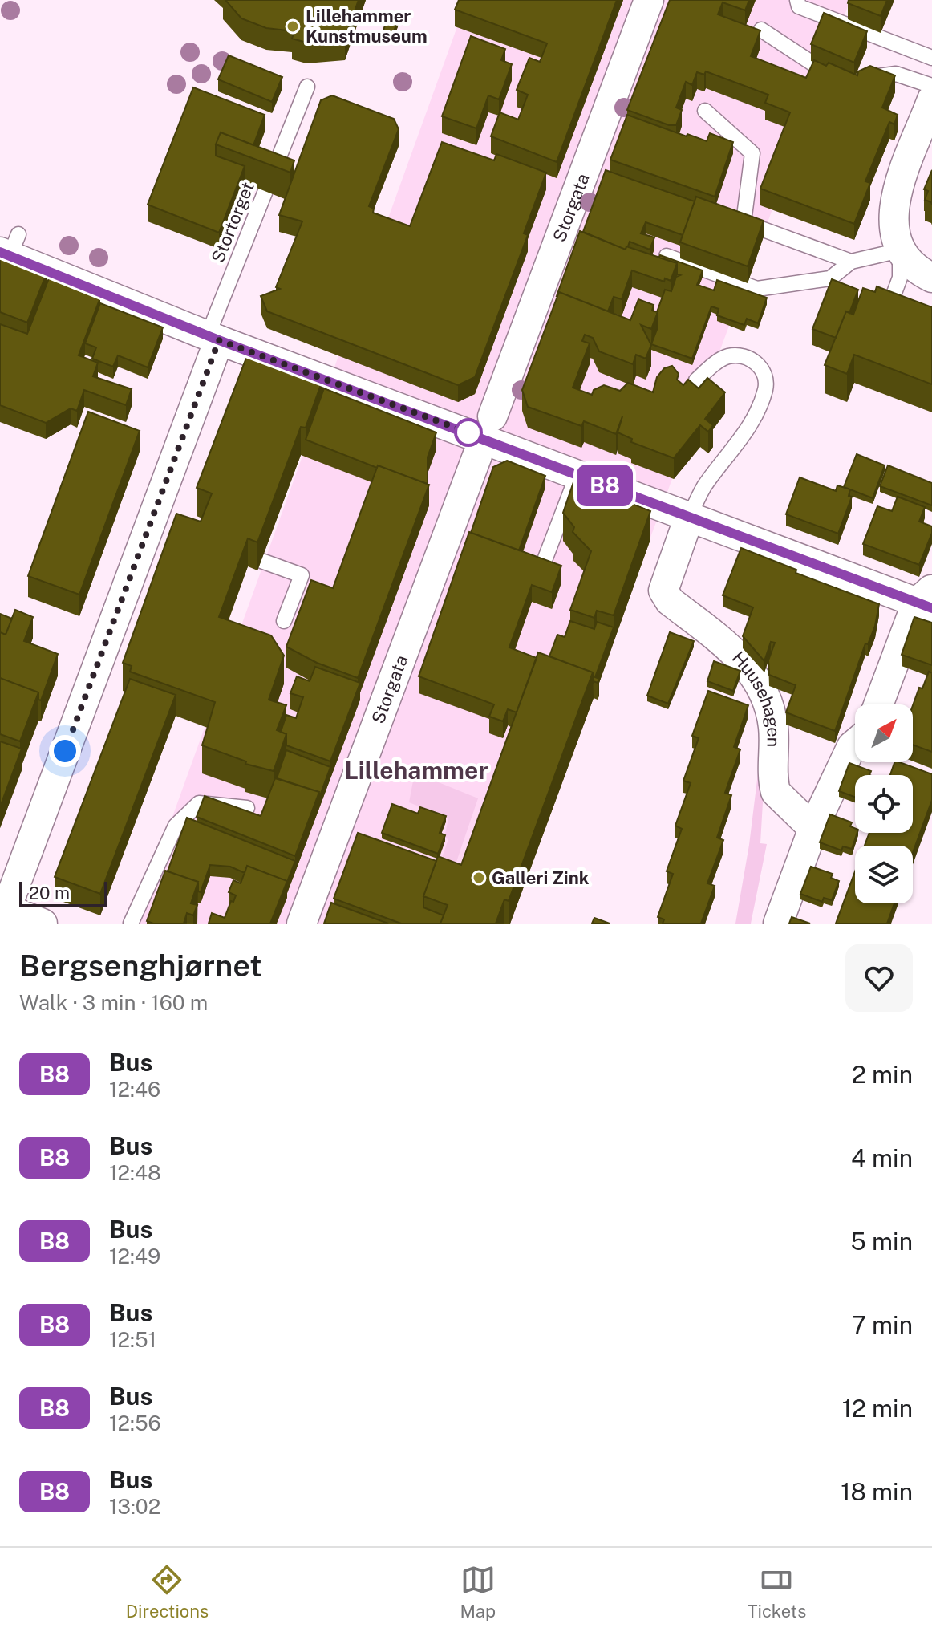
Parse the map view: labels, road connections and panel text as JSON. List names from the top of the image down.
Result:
{
  "streets": {
    "street": ["Storgata", "Huusehagen"],
    "lane": ["Stortorget"]
  },
  "districts": ["Lillehammer"],
  "places": ["Lillehammer Kunstmuseum", "Galleri Zink"],
  "lines": ["bus line B8"],
  "scale_bar": "20 m",
  "north": "top right",
  "page": {
    "on_map": "B8",
    "scale": "20 m",
    "heading": ["Bergsenghjørnet", "Walk · 3 min · 160 m"],
    "list": [
      {
        "mark": "B8",
        "name": "Bus",
        "note": "12:46",
        "value": "2 min"
      },
      {
        "mark": "B8",
        "name": "Bus",
        "note": "12:48",
        "value": "4 min"
      },
      {
        "mark": "B8",
        "name": "Bus",
        "note": "12:49",
        "value": "5 min"
      },
      {
        "mark": "B8",
        "name": "Bus",
        "note": "12:51",
        "value": "7 min"
      },
      {
        "mark": "B8",
        "name": "Bus",
        "note": "12:56",
        "value": "12 min"
      },
      {
        "mark": "B8",
        "name": "Bus",
        "note": "13:02",
        "value": "18 min"
      }
    ],
    "tabs": ["Directions", "Map", "Tickets"]
  }
}
